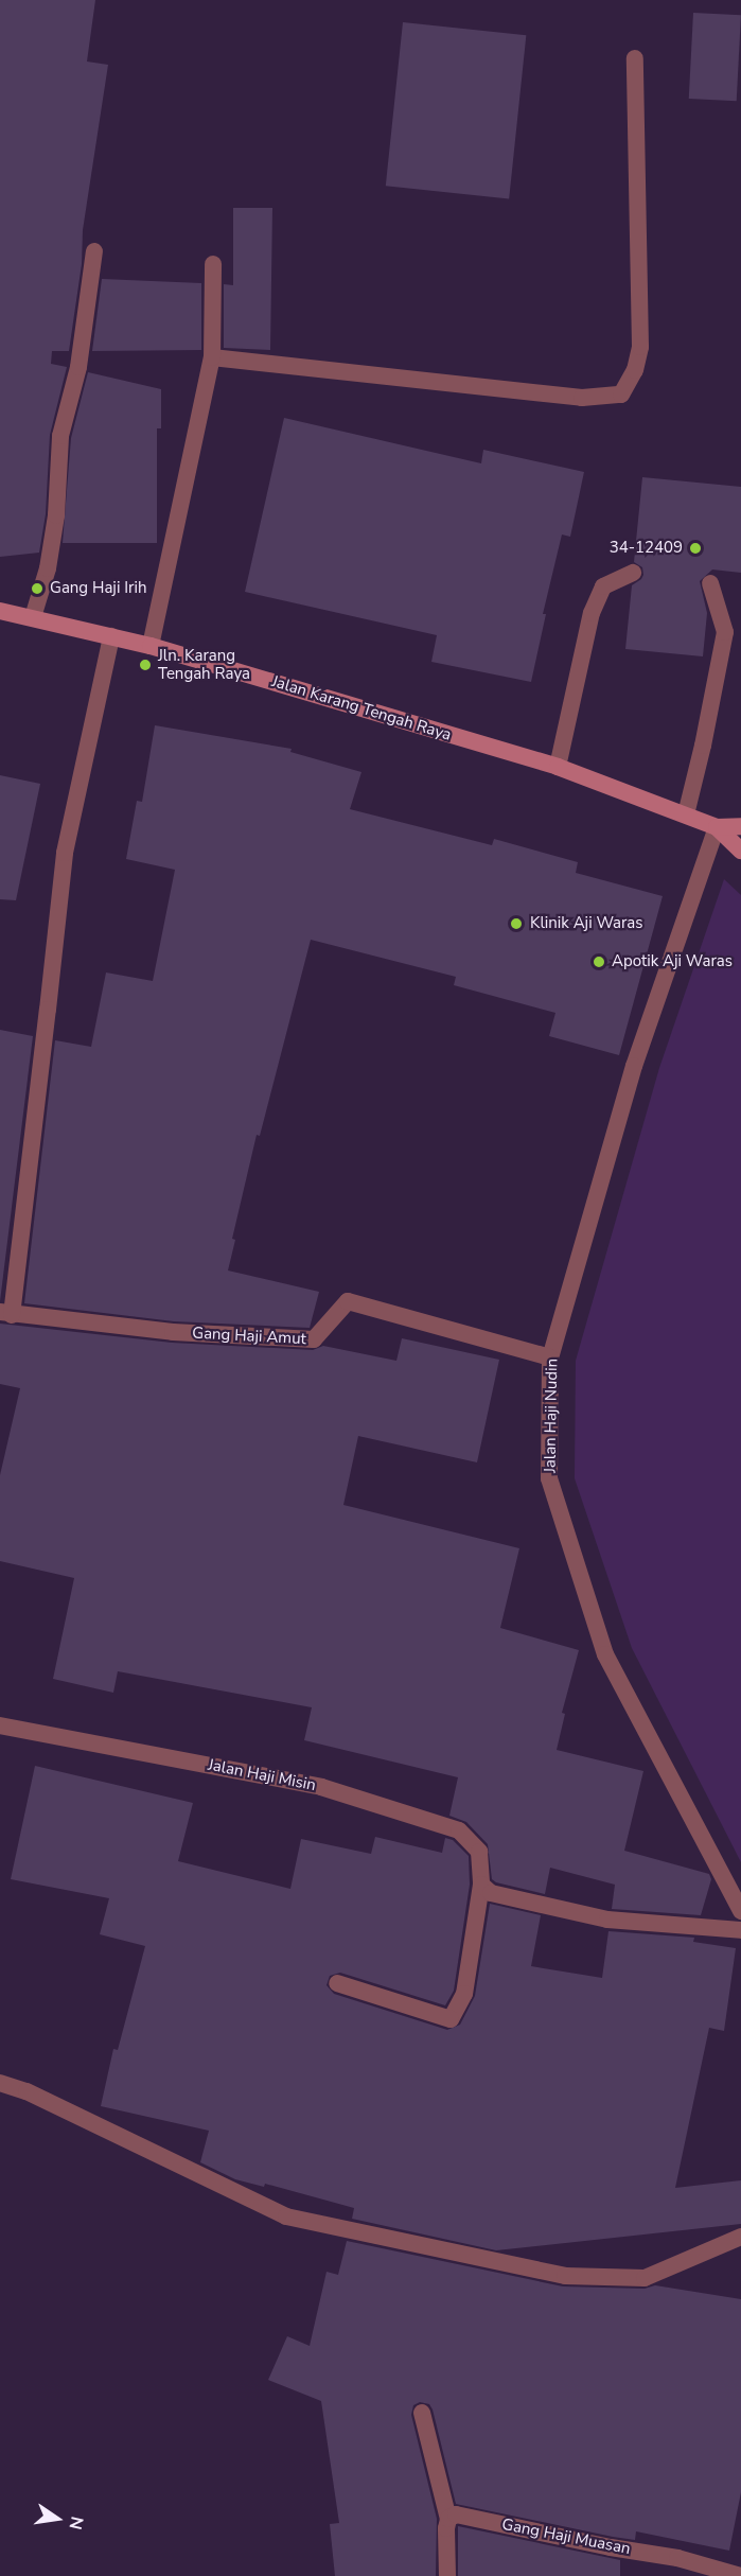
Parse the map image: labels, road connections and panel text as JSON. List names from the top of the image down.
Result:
{
  "streets": {
    "main road": ["Jalan Karang Tengah Raya"],
    "street": [
      "Gang Haji Amut",
      "Jalan Haji Nudin",
      "Jalan Haji Misin",
      "Gang Haji Muasan"
    ]
  },
  "crossings": [
    ["Jalan Karang Tengah Raya", "Jalan Haji Nudin"],
    ["Gang Haji Amut", "Jalan Haji Nudin"]
  ],
  "places": [
    "34-12409",
    "Gang Haji Irih",
    "Jln. Karang Tengah Raya",
    "Klinik Aji Waras",
    "Apotik Aji Waras"
  ],
  "north": "right"
}
